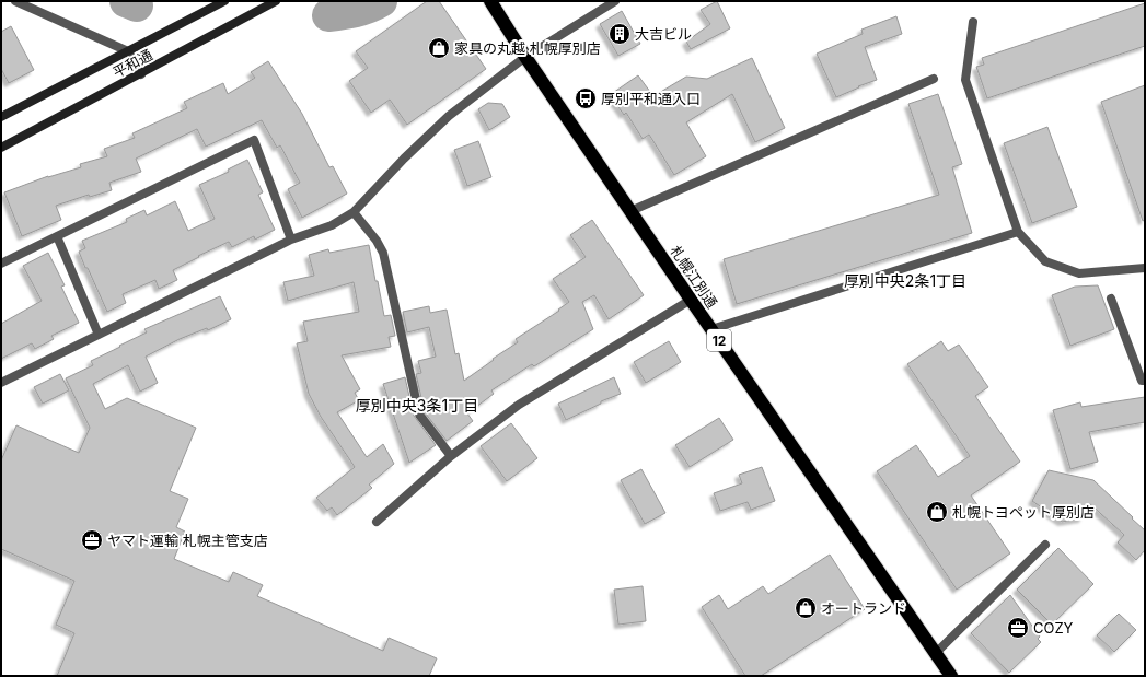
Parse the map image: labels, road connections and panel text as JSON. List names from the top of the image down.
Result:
{
  "streets": {
    "highway": ["札幌江別通", "12"],
    "street": ["平和通"]
  },
  "districts": ["厚別中央2条1丁目", "厚別中央3条1丁目"],
  "places": {
    "building": ["大吉ビル"],
    "shop": ["家具の丸越 札幌厚別店", "札幌トヨペット厚別店", "オートランド"],
    "bus stop": ["厚別平和通入口"],
    "office": ["ヤマト運輸 札幌主管支店", "COZY"]
  }
}
